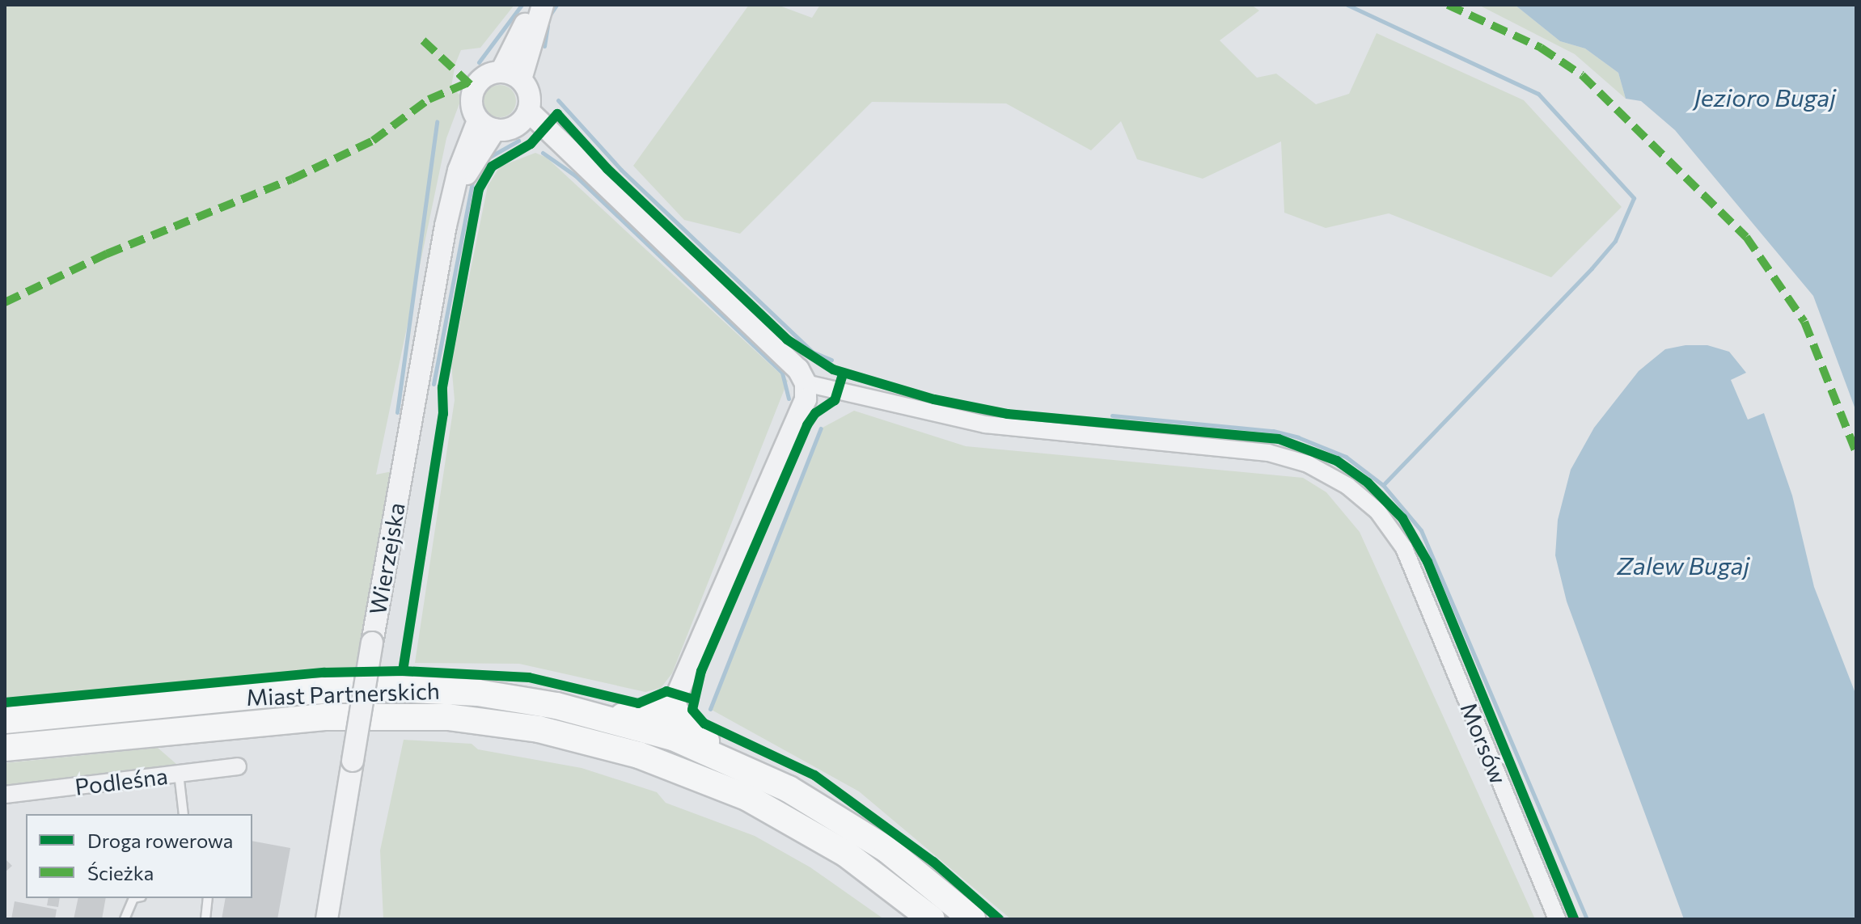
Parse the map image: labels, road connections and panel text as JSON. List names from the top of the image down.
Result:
{
  "streets": {
    "main road": ["Miast Partnerskich"],
    "street": ["Wierzejska", "Morsów", "Podleśna"]
  },
  "water": ["Jezioro Bugaj", "Zalew Bugaj"],
  "legend": ["Droga rowerowa", "Ścieżka"]
}
